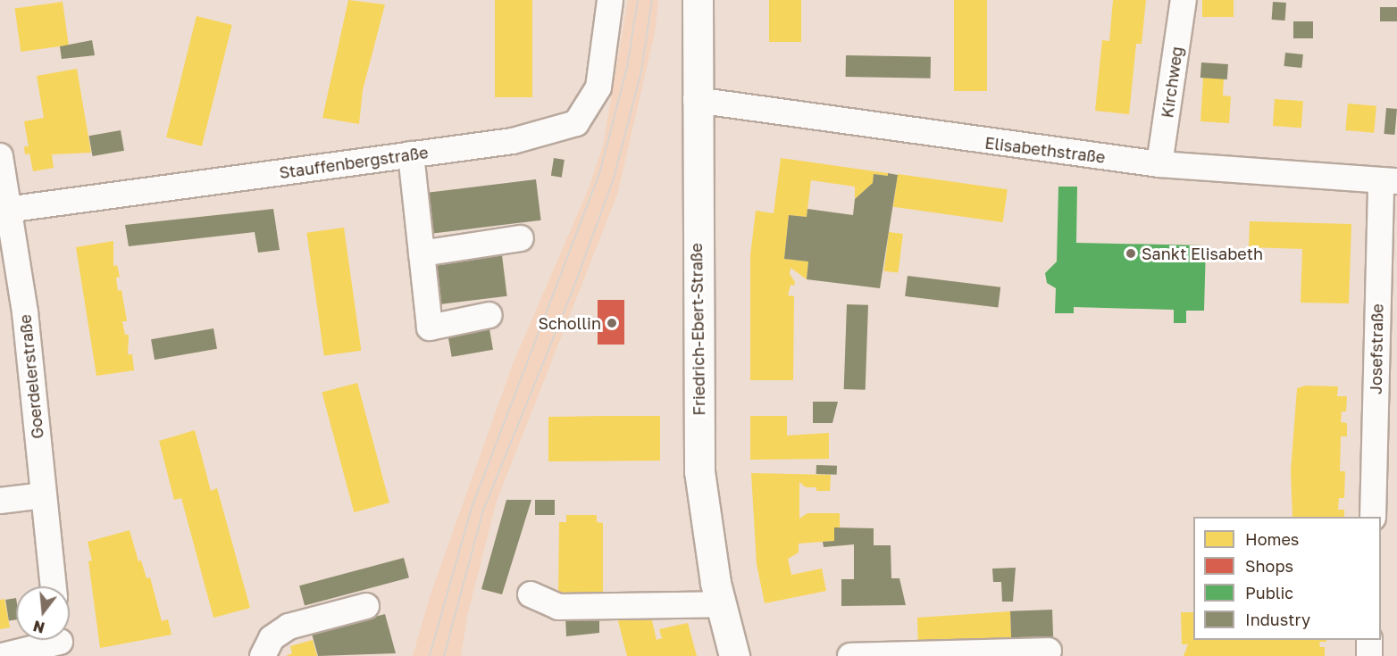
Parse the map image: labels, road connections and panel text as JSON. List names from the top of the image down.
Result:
{
  "streets": {
    "main road": ["Friedrich-Ebert-Straße"],
    "street": [
      "Kirchweg",
      "Elisabethstraße",
      "Stauffenbergstraße",
      "Josefstraße",
      "Goerdelerstraße"
    ]
  },
  "crossings": [
    ["Kirchweg", "Elisabethstraße"],
    ["Elisabethstraße", "Friedrich-Ebert-Straße"],
    ["Elisabethstraße", "Josefstraße"],
    ["Stauffenbergstraße", "Goerdelerstraße"]
  ],
  "places": ["Sankt Elisabeth", "Schollin"],
  "legend": [
    "Homes",
    "Shops",
    "Public",
    "Industry"
  ],
  "north": "bottom"
}
